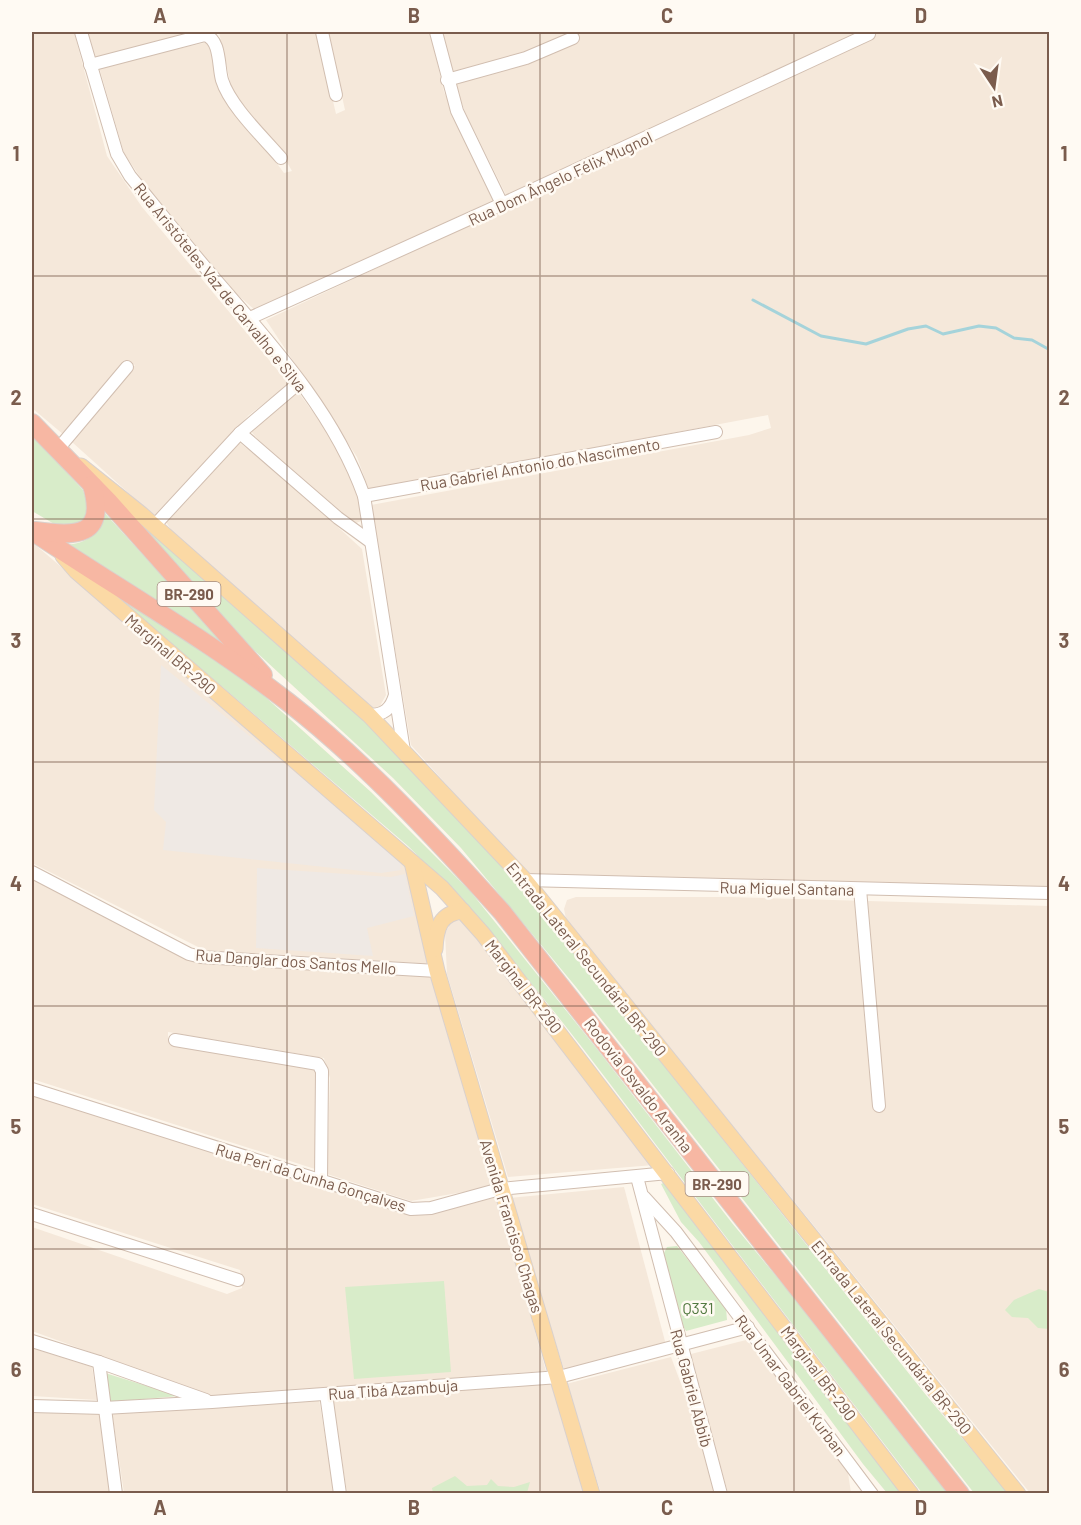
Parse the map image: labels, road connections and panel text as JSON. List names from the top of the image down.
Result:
{
  "streets": {
    "highway": ["BR-290", "Rodovia Osvaldo Aranha"],
    "main road": ["Marginal BR-290", "Entrada Lateral Secundária BR-290", "Avenida Francisco Chagas"],
    "street": [
      "Rua Dom Ângelo Félix Mugnol",
      "Rua Aristóteles Vaz de Carvalho e Silva",
      "Rua Gabriel Antonio do Nascimento",
      "Rua Miguel Santana",
      "Rua Danglar dos Santos Mello",
      "Rua Peri da Cunha Gonçalves",
      "Rua Umar Gabriel Kurban",
      "Rua Gabriel Abbib",
      "Rua Tibá Azambuja"
    ]
  },
  "crossings": [
    ["Rua Dom Ângelo Félix Mugnol", "Rua Aristóteles Vaz de Carvalho e Silva"],
    ["Rua Aristóteles Vaz de Carvalho e Silva", "Rua Gabriel Antonio do Nascimento"],
    ["Rua Aristóteles Vaz de Carvalho e Silva", "Entrada Lateral Secundária BR-290"],
    ["BR-290", "Rodovia Osvaldo Aranha"],
    ["Marginal BR-290", "Rodovia Osvaldo Aranha"],
    ["Marginal BR-290", "Rua Peri da Cunha Gonçalves"],
    ["Marginal BR-290", "Avenida Francisco Chagas"],
    ["Rua Miguel Santana", "Entrada Lateral Secundária BR-290"],
    ["Entrada Lateral Secundária BR-290", "Rodovia Osvaldo Aranha"],
    ["Rua Danglar dos Santos Mello", "Avenida Francisco Chagas"],
    ["Rua Peri da Cunha Gonçalves", "Avenida Francisco Chagas"],
    ["Rua Peri da Cunha Gonçalves", "Rua Gabriel Abbib"],
    ["Avenida Francisco Chagas", "Rua Tibá Azambuja"],
    ["Rua Umar Gabriel Kurban", "Rua Gabriel Abbib"],
    ["Rua Umar Gabriel Kurban", "Rua Tibá Azambuja"],
    ["Rua Gabriel Abbib", "Rua Tibá Azambuja"]
  ],
  "parks": ["Q331"],
  "north": "bottom",
  "grid": {
    "columns": [
      "A",
      "B",
      "C",
      "D"
    ],
    "rows": [
      "1",
      "2",
      "3",
      "4",
      "5",
      "6"
    ]
  }
}
